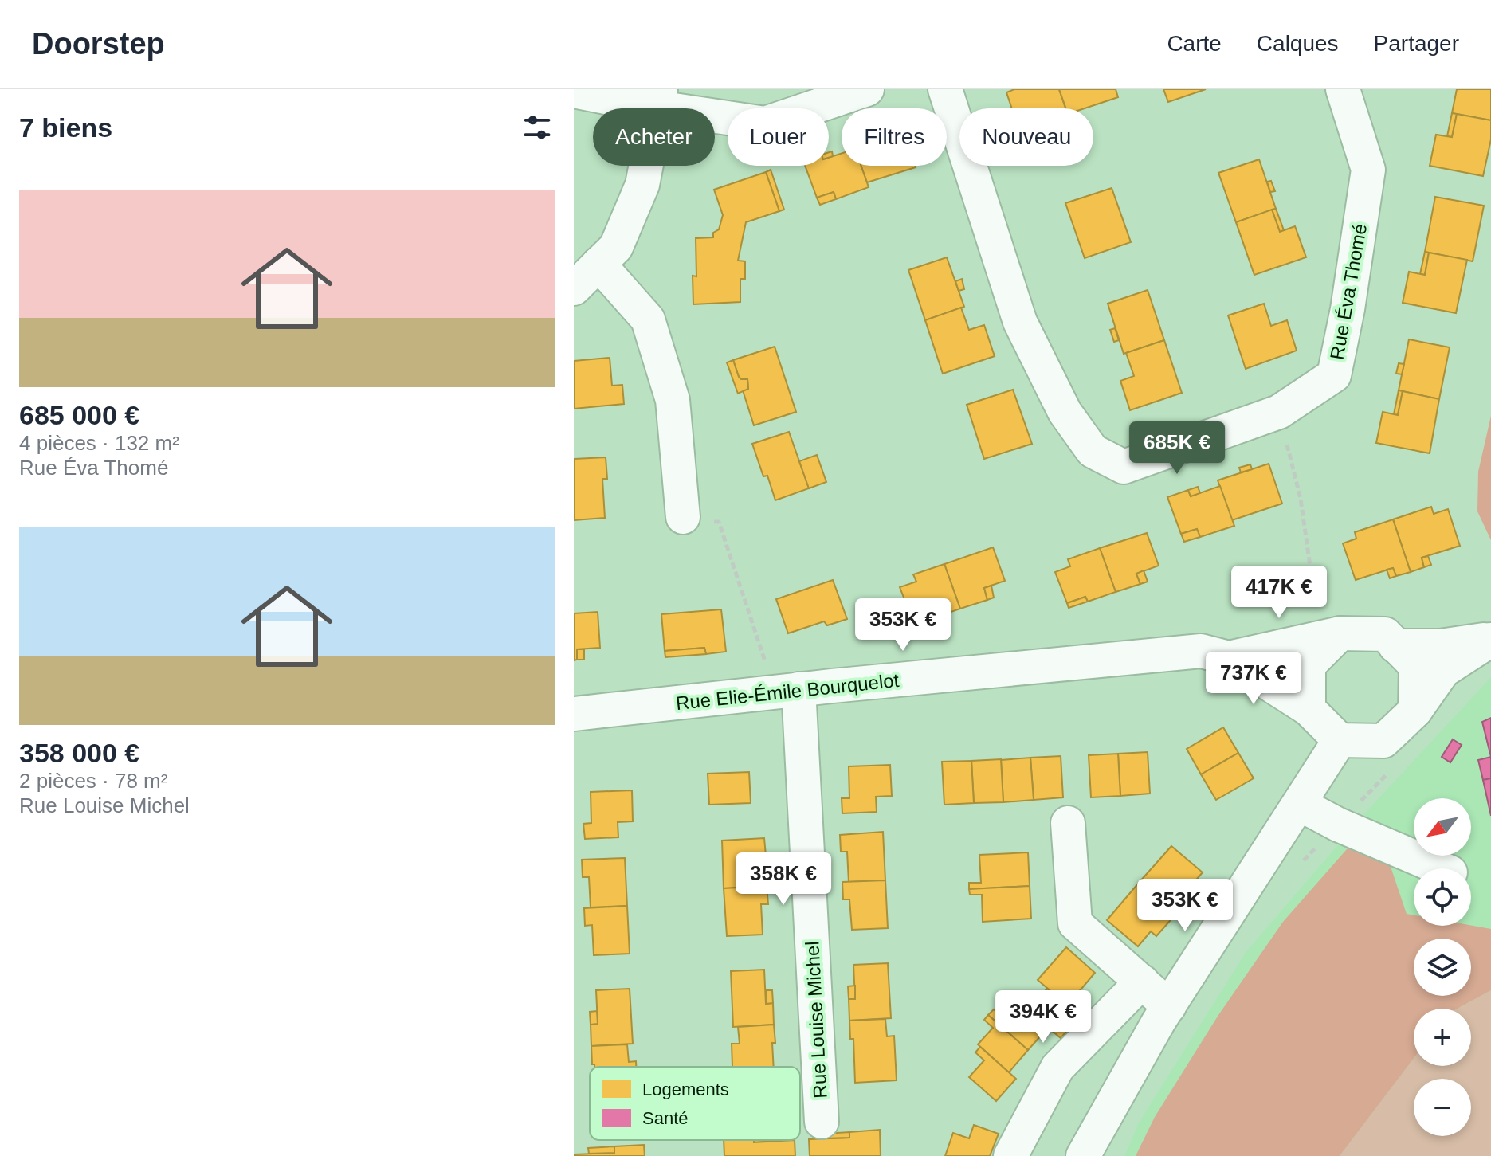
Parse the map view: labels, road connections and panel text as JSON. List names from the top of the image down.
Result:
{
  "streets": {
    "street": ["Rue Éva Thomé", "Rue Elie-Émile Bourquelot", "Rue Louise Michel"]
  },
  "crossings": [
    ["Rue Elie-Émile Bourquelot", "Rue Louise Michel"]
  ],
  "legend": ["Logements", "Santé"],
  "north": "bottom left",
  "page": {
    "header": "Doorstep",
    "nav": ["Carte", "Calques", "Partager"],
    "heading": "7 biens",
    "chip": [
      "Acheter",
      "Louer",
      "Filtres",
      "Nouveau"
    ],
    "list": [
      {
        "name": "685 000 €",
        "note": "4 pièces · 132 m² · Rue Éva Thomé"
      },
      {
        "name": "358 000 €",
        "note": "2 pièces · 78 m² · Rue Louise Michel"
      }
    ],
    "price": [
      "685K €",
      "417K €",
      "353K €",
      "737K €",
      "358K €",
      "353K €",
      "394K €"
    ],
    "map_buttons": ["+", "−"]
  }
}
